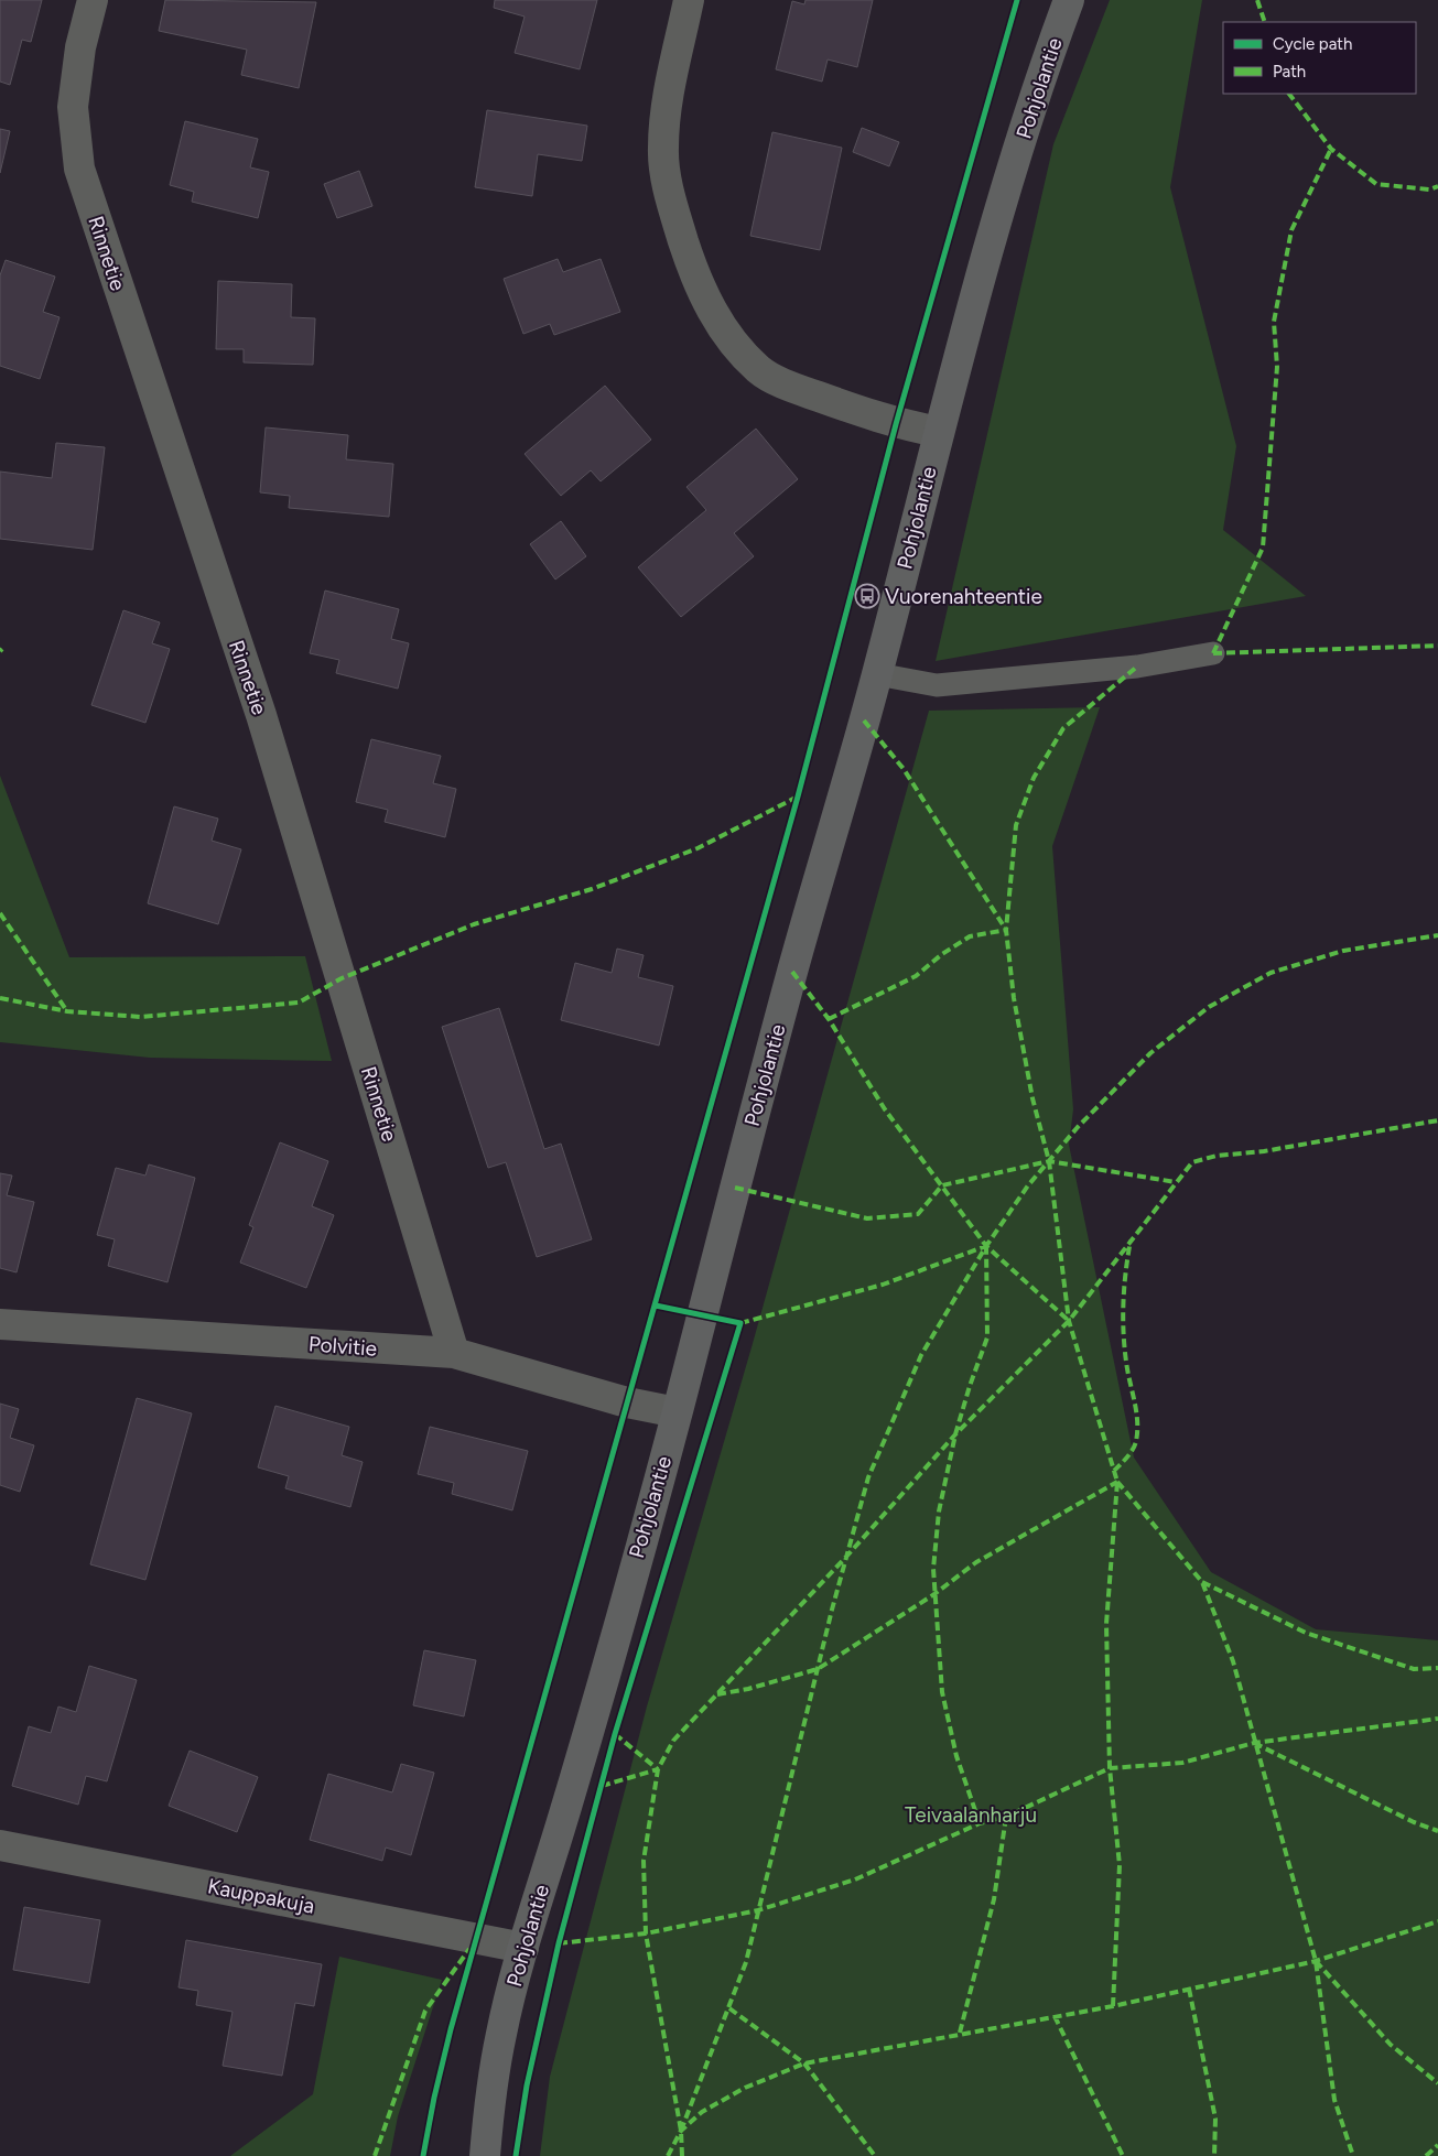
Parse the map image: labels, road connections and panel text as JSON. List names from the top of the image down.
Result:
{
  "streets": {
    "main road": ["Pohjolantie"],
    "street": ["Rinnetie", "Polvitie", "Kauppakuja"]
  },
  "crossings": [
    ["Pohjolantie", "Polvitie"],
    ["Pohjolantie", "Kauppakuja"],
    ["Rinnetie", "Polvitie"]
  ],
  "parks": ["Teivaalanharju"],
  "places": {
    "bus stop": ["Vuorenahteentie"]
  },
  "legend": ["Cycle path", "Path"]
}
